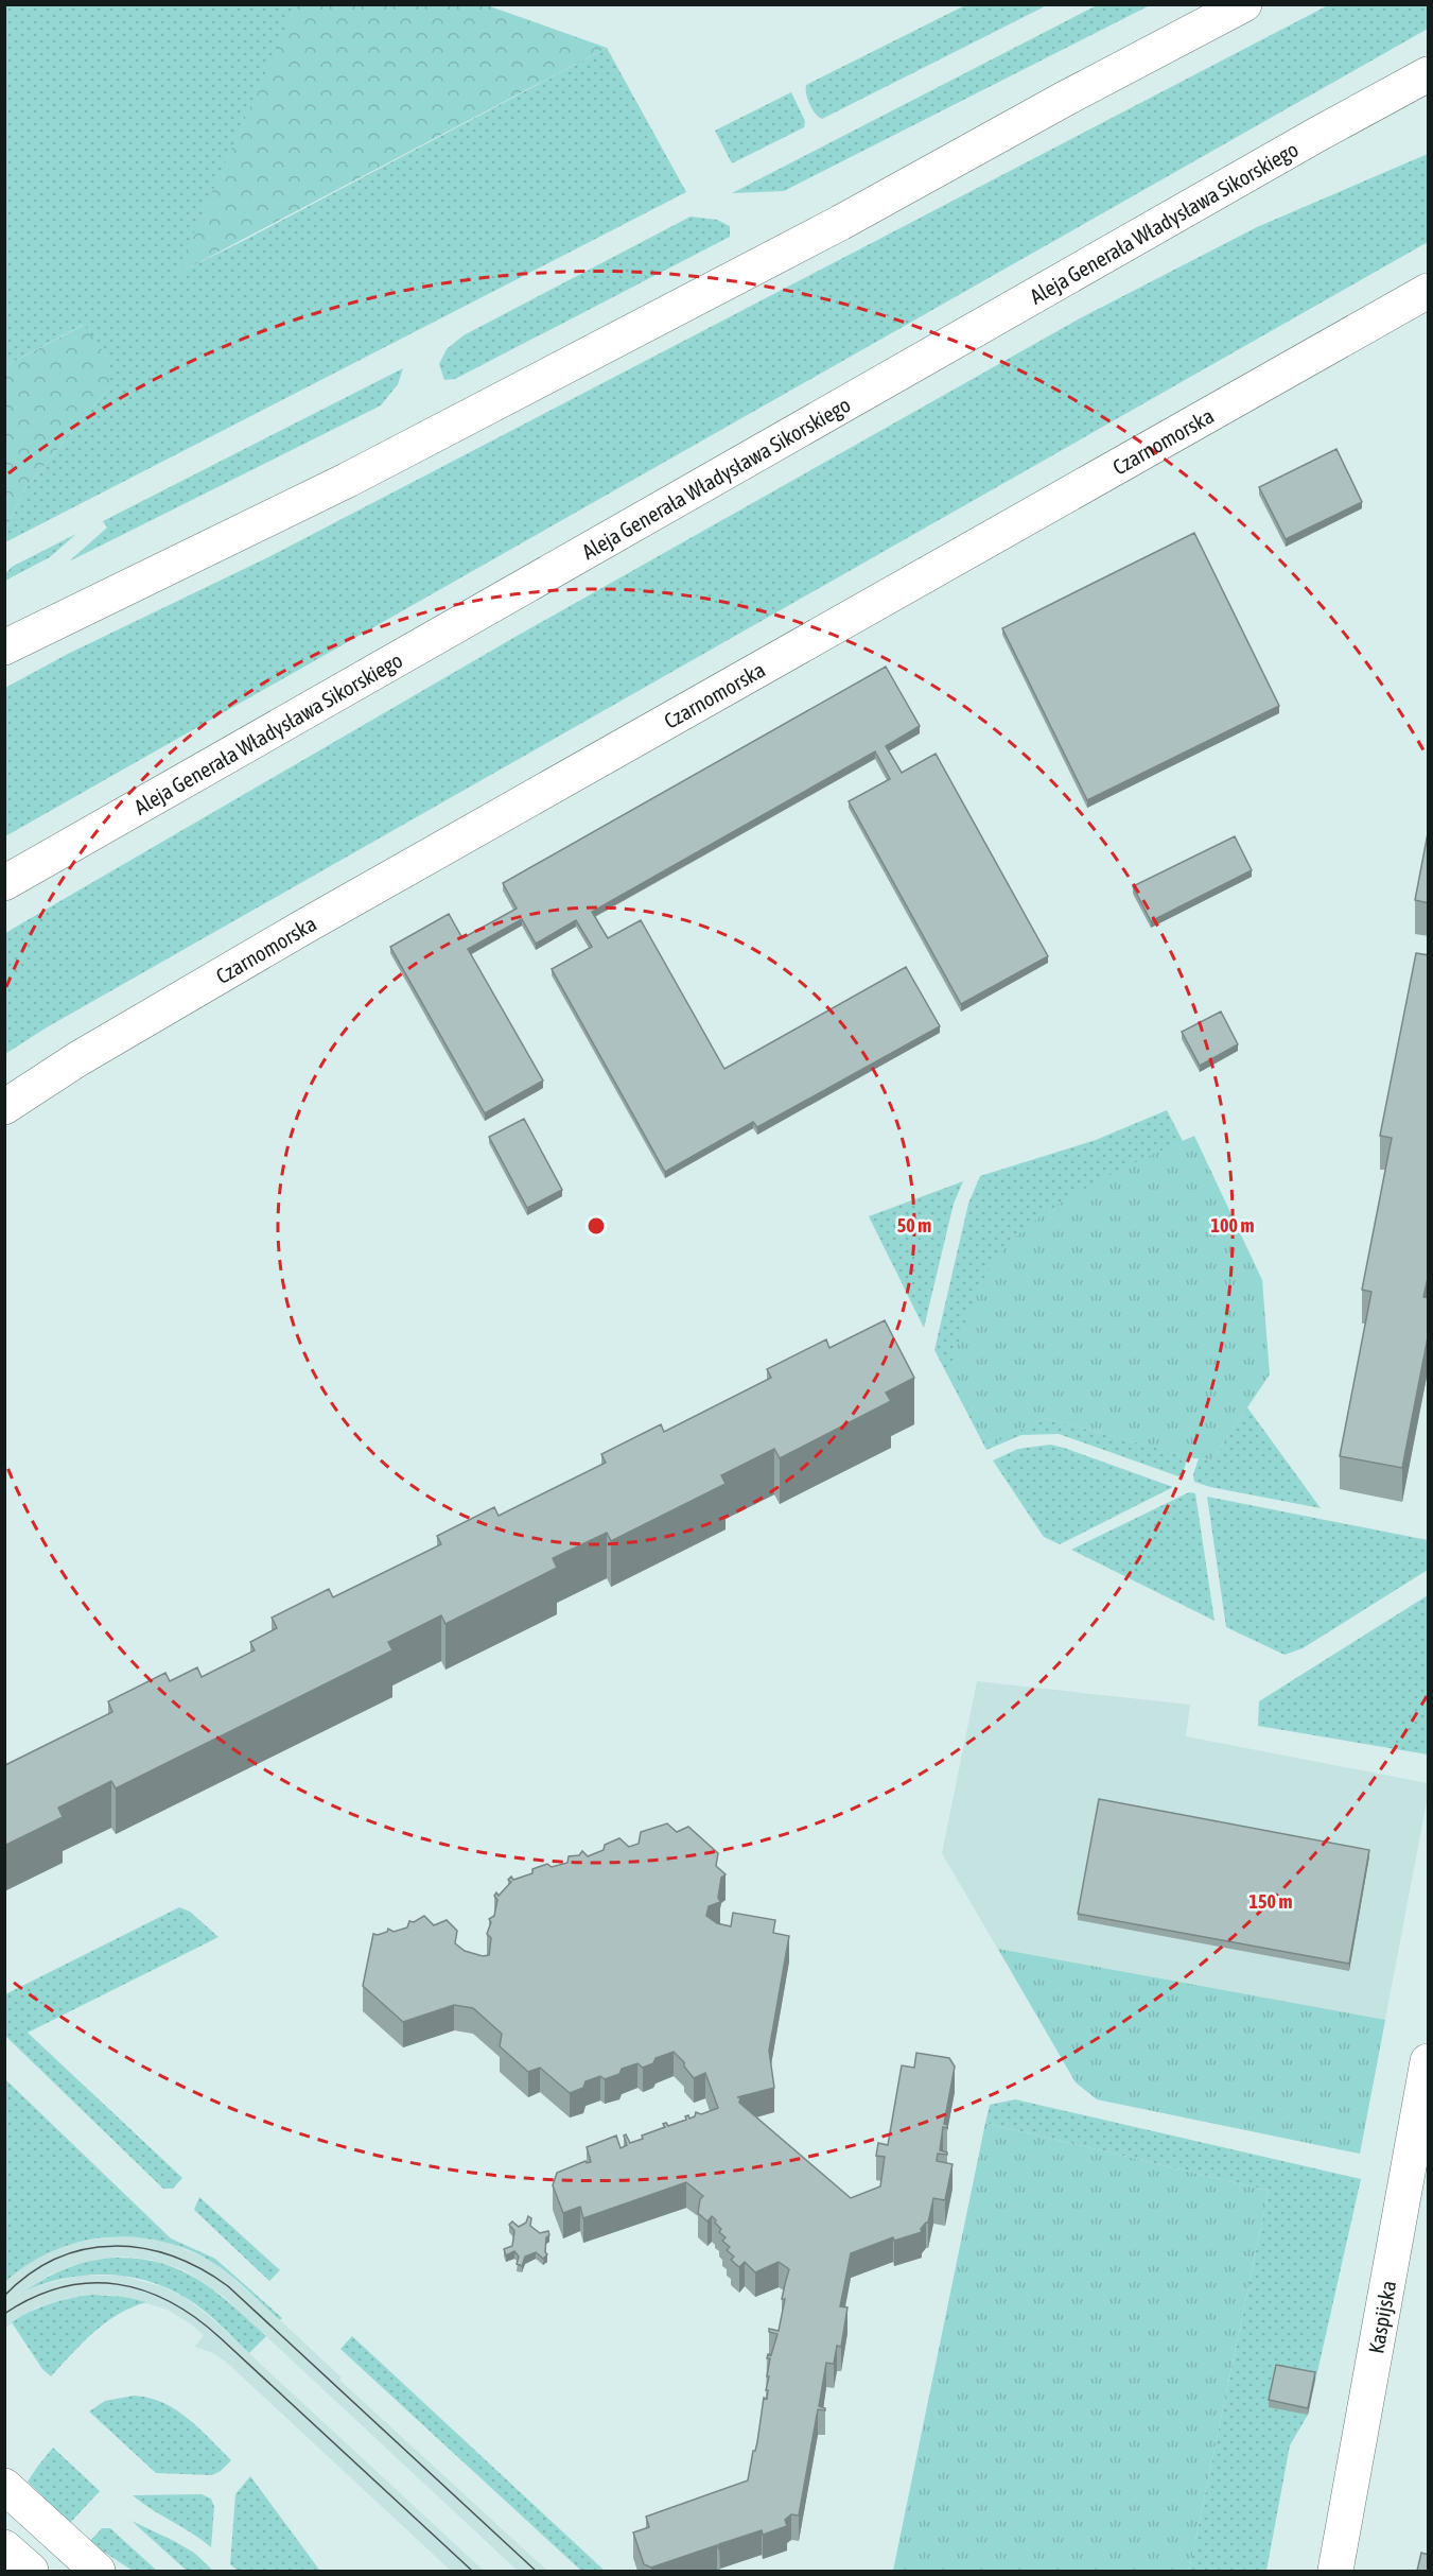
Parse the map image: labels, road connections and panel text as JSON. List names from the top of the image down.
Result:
{
  "streets": {
    "main road": ["Aleja Generała Władysława Sikorskiego", "Czarnomorska", "Kaspijska"]
  },
  "rings": ["50 m", "100 m", "150 m"]
}
